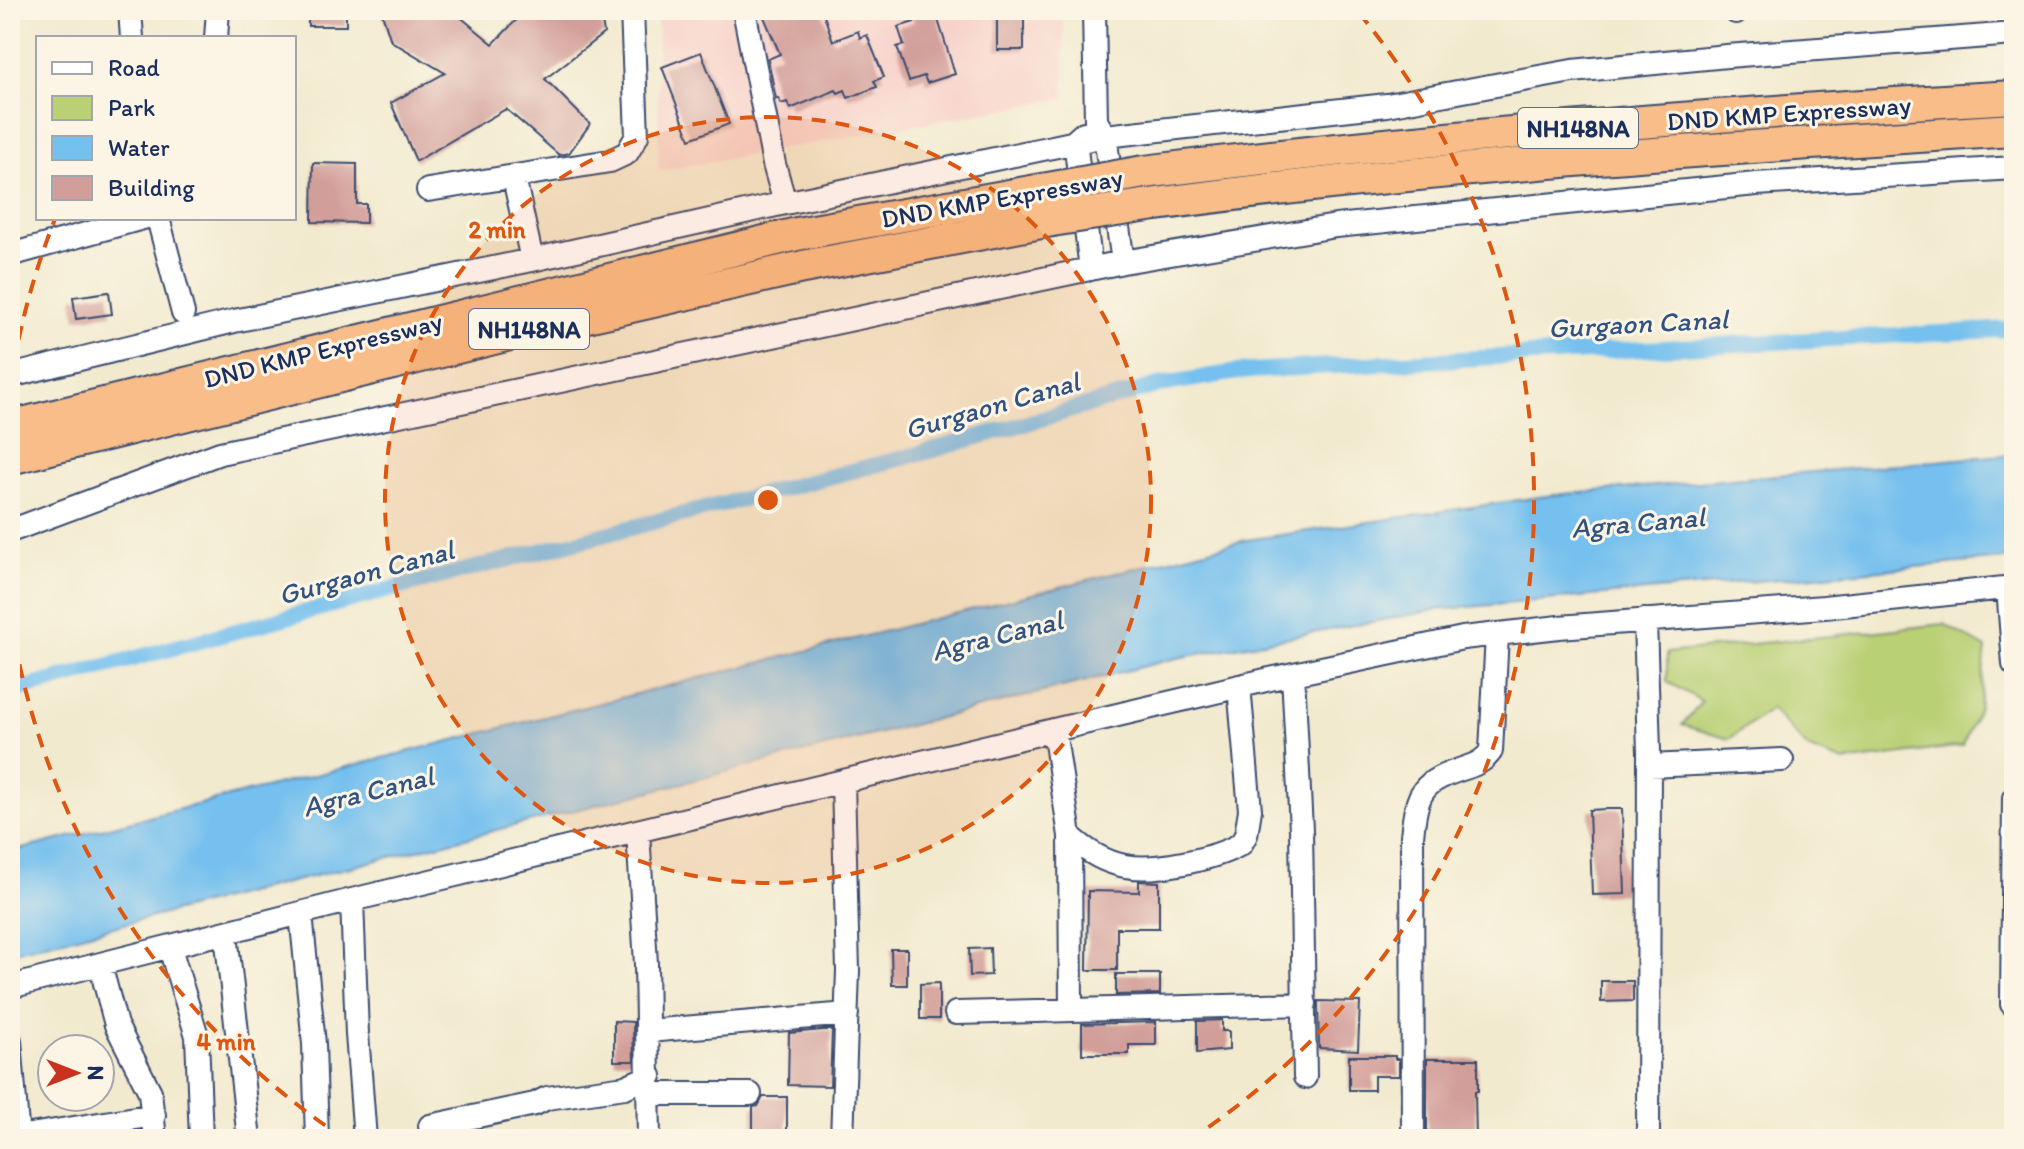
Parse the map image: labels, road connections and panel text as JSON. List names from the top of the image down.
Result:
{
  "streets": {
    "highway": ["DND KMP Expressway", "NH148NA"]
  },
  "water": ["Gurgaon Canal", "Agra Canal"],
  "legend": [
    "Road",
    "Park",
    "Water",
    "Building"
  ],
  "north": "right",
  "rings": ["2 min", "4 min"]
}
